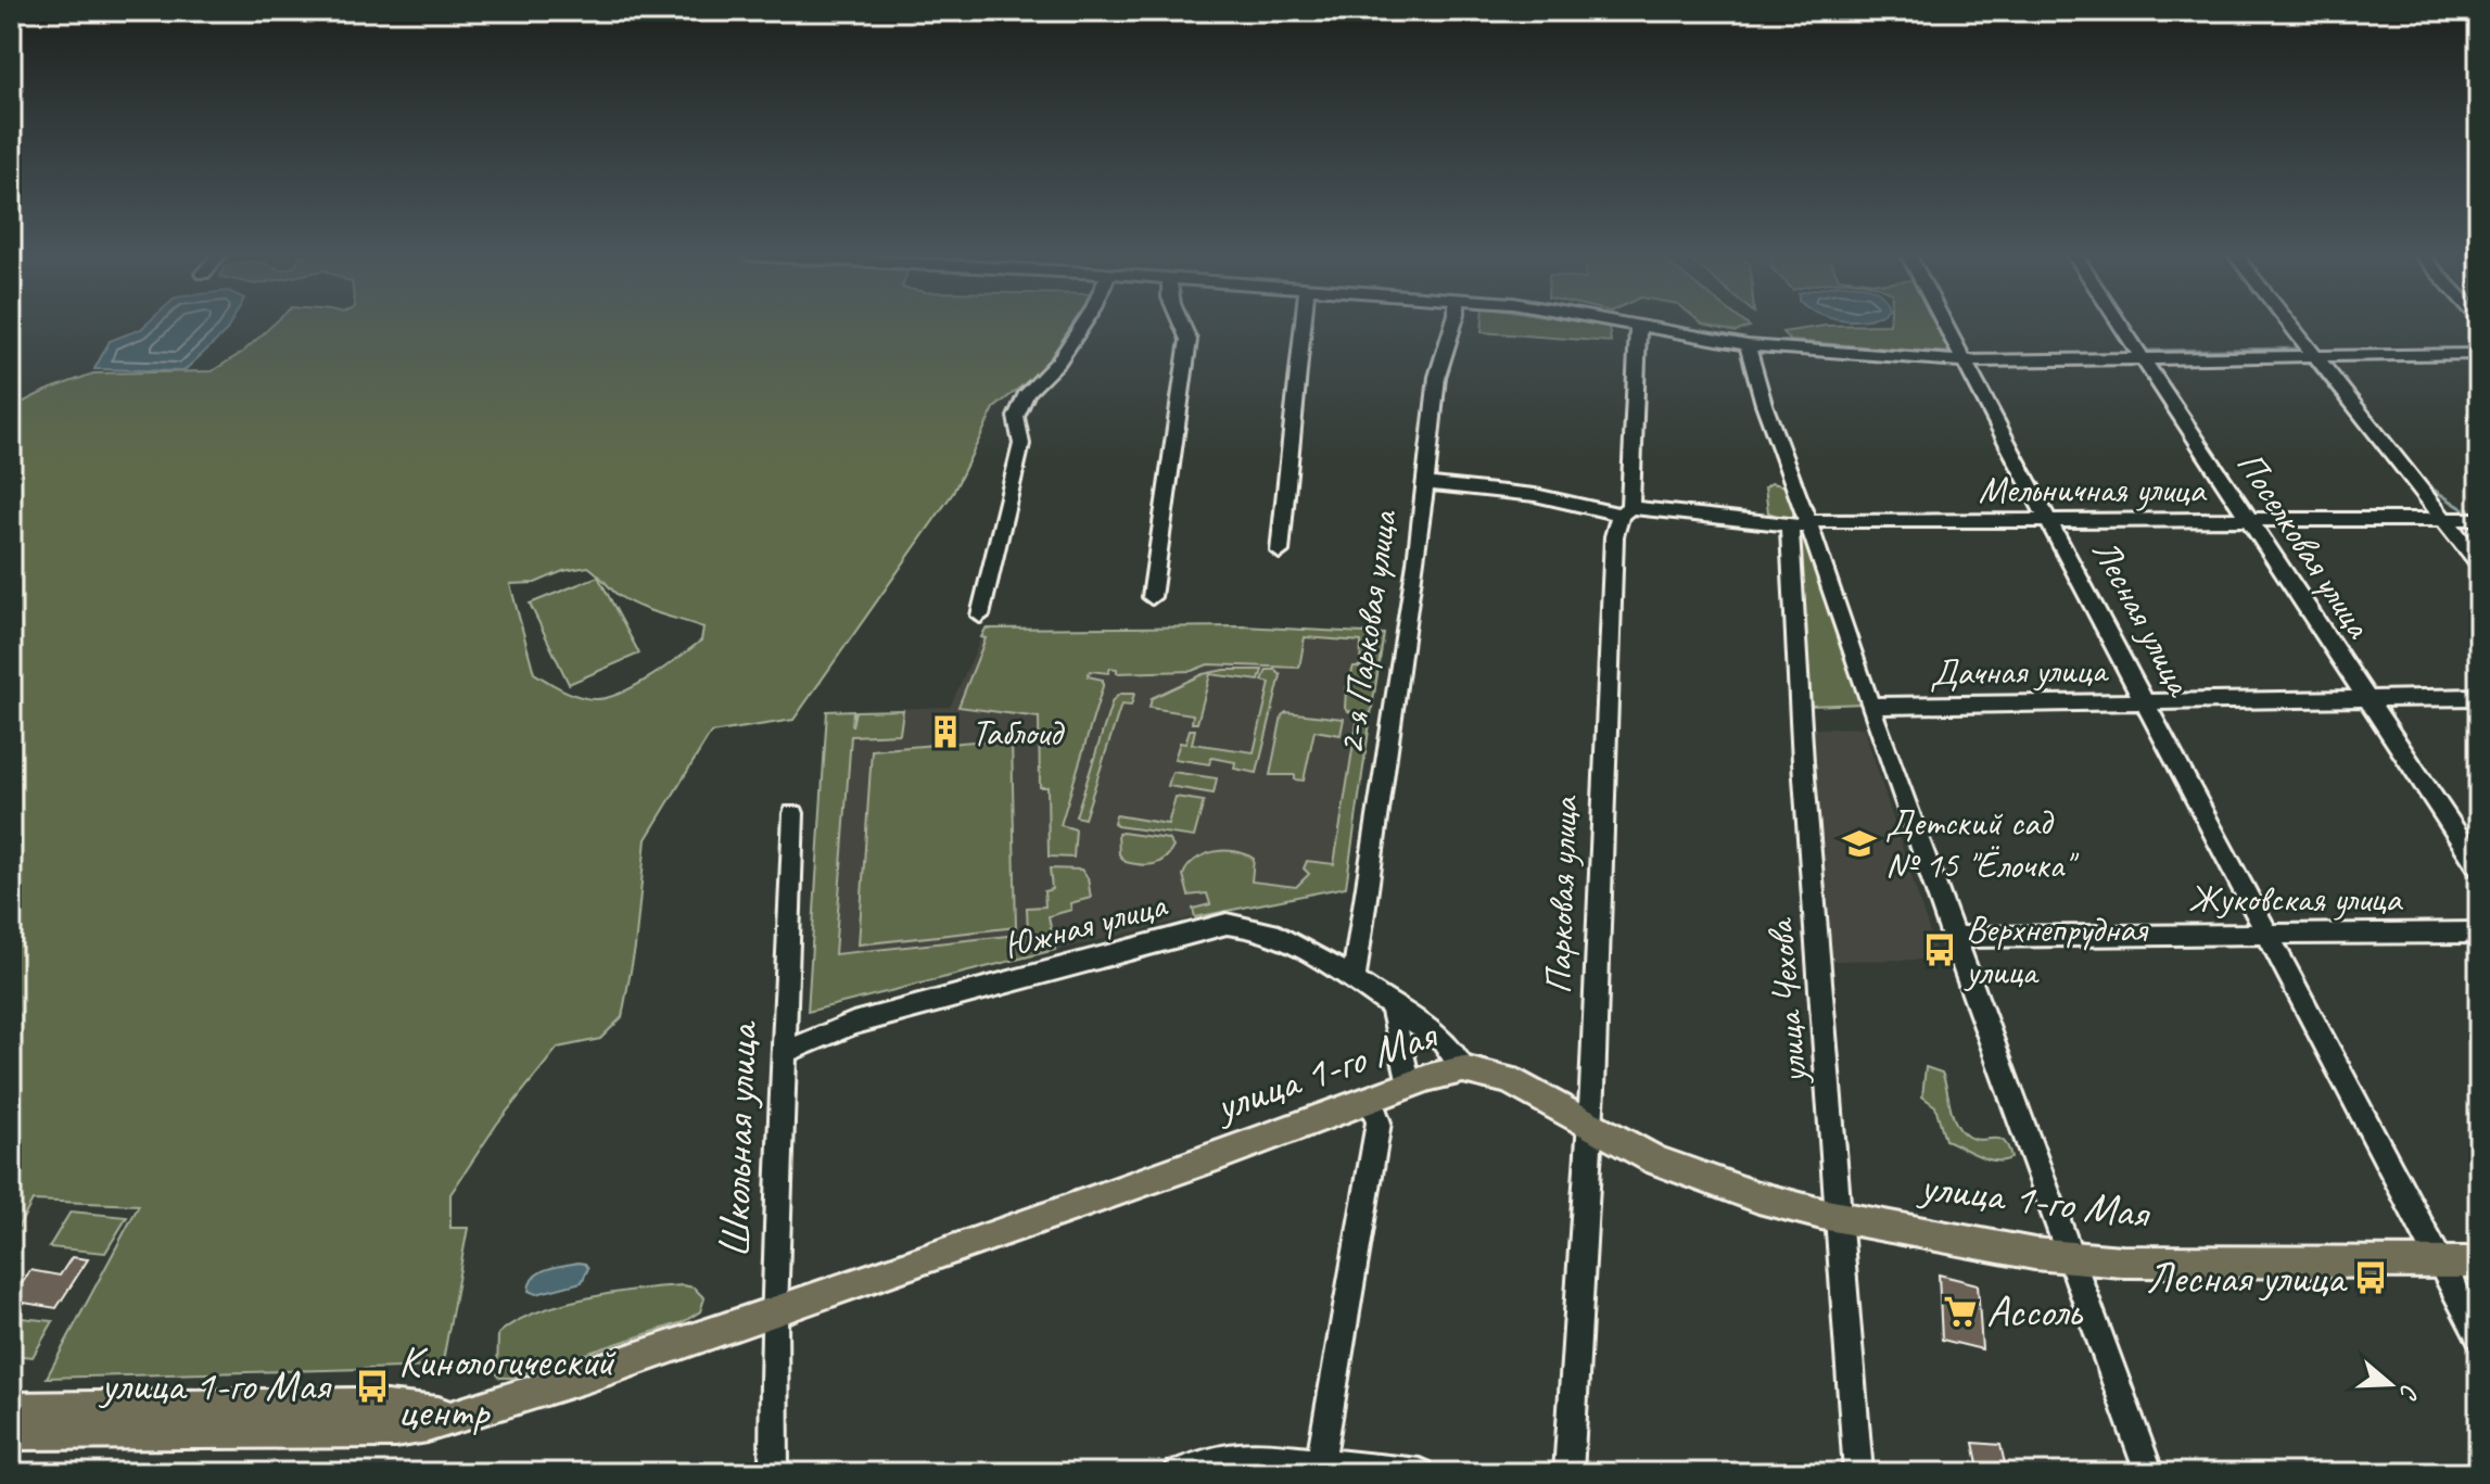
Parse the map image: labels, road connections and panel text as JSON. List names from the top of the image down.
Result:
{
  "streets": {
    "main road": ["улица 1-го Мая"],
    "street": [
      "Мельничная улица",
      "Поселковая улица",
      "Лесная улица",
      "2-я Парковая улица",
      "Дачная улица",
      "Парковая улица",
      "Жуковская улица",
      "Южная улица",
      "улица Чехова",
      "Школьная улица"
    ]
  },
  "crossings": [
    ["Мельничная улица", "Поселковая улица"],
    ["Мельничная улица", "Лесная улица"],
    ["Мельничная улица", "2-я Парковая улица"],
    ["Мельничная улица", "Парковая улица"],
    ["Мельничная улица", "улица Чехова"],
    ["Поселковая улица", "Дачная улица"],
    ["Лесная улица", "Дачная улица"],
    ["Лесная улица", "Жуковская улица"],
    ["Лесная улица", "улица 1-го Мая"],
    ["2-я Парковая улица", "Южная улица"],
    ["Парковая улица", "улица 1-го Мая"],
    ["Южная улица", "улица 1-го Мая"],
    ["Южная улица", "Школьная улица"],
    ["улица Чехова", "улица 1-го Мая"],
    ["улица 1-го Мая", "Школьная улица"]
  ],
  "places": {
    "building": ["Таблоид"],
    "school or university": ["Детский сад № 15 \"Ёлочка\""],
    "bus stop": ["Верхнепрудная улица", "Лесная улица", "Кинологический центр"],
    "supermarket": ["Ассоль"]
  },
  "north": "right"
}
